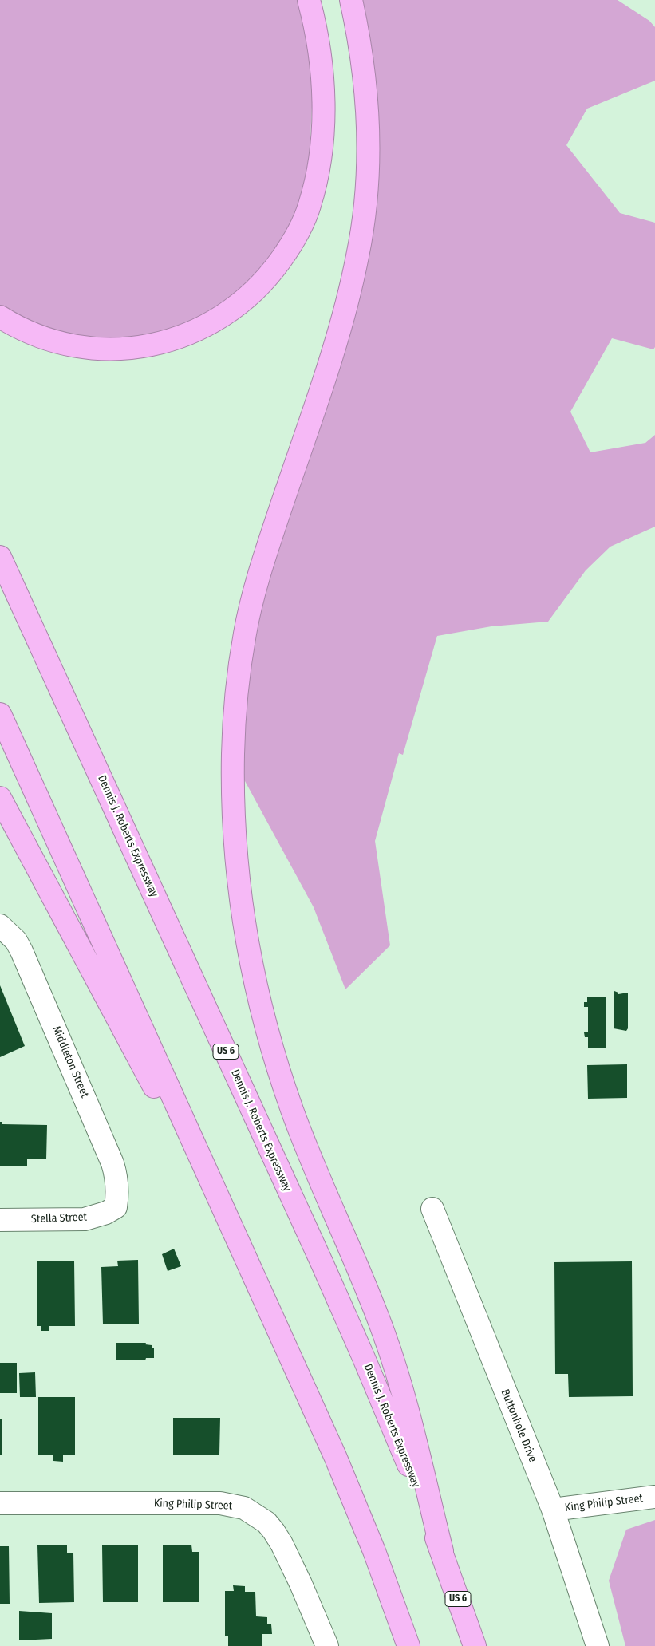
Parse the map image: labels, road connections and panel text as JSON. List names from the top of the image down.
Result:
{
  "streets": {
    "highway": ["Dennis J. Roberts Expressway", "US 6"],
    "street": [
      "Middleton Street",
      "Stella Street",
      "Buttonhole Drive",
      "King Philip Street"
    ]
  },
  "crossings": [
    ["Middleton Street", "Stella Street"],
    ["Buttonhole Drive", "King Philip Street"]
  ]
}
